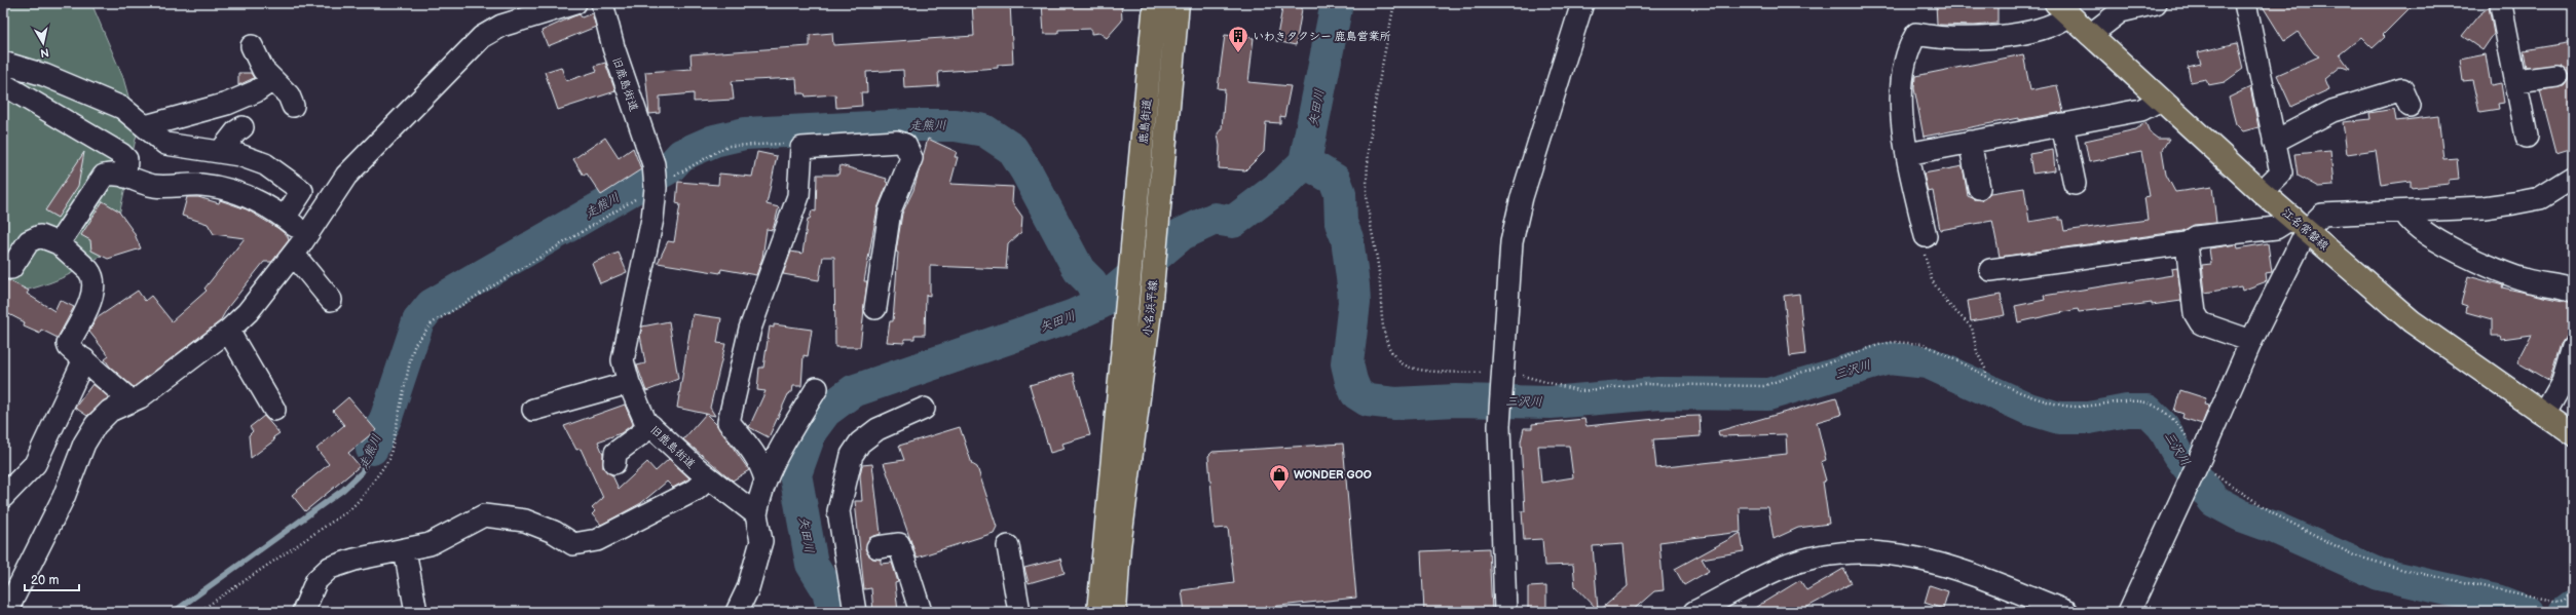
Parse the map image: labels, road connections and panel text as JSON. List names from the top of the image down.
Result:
{
  "streets": {
    "main road": ["鹿島街道", "江名常磐線", "小名浜平線"],
    "street": ["旧鹿島街道"]
  },
  "crossings": [
    ["鹿島街道", "小名浜平線"]
  ],
  "water": ["矢田川", "走熊川", "三沢川"],
  "places": {
    "building": ["いわきタクシー 鹿島営業所"],
    "shop": ["WONDER GOO"]
  },
  "scale_bar": "20 m",
  "north": "bottom"
}
